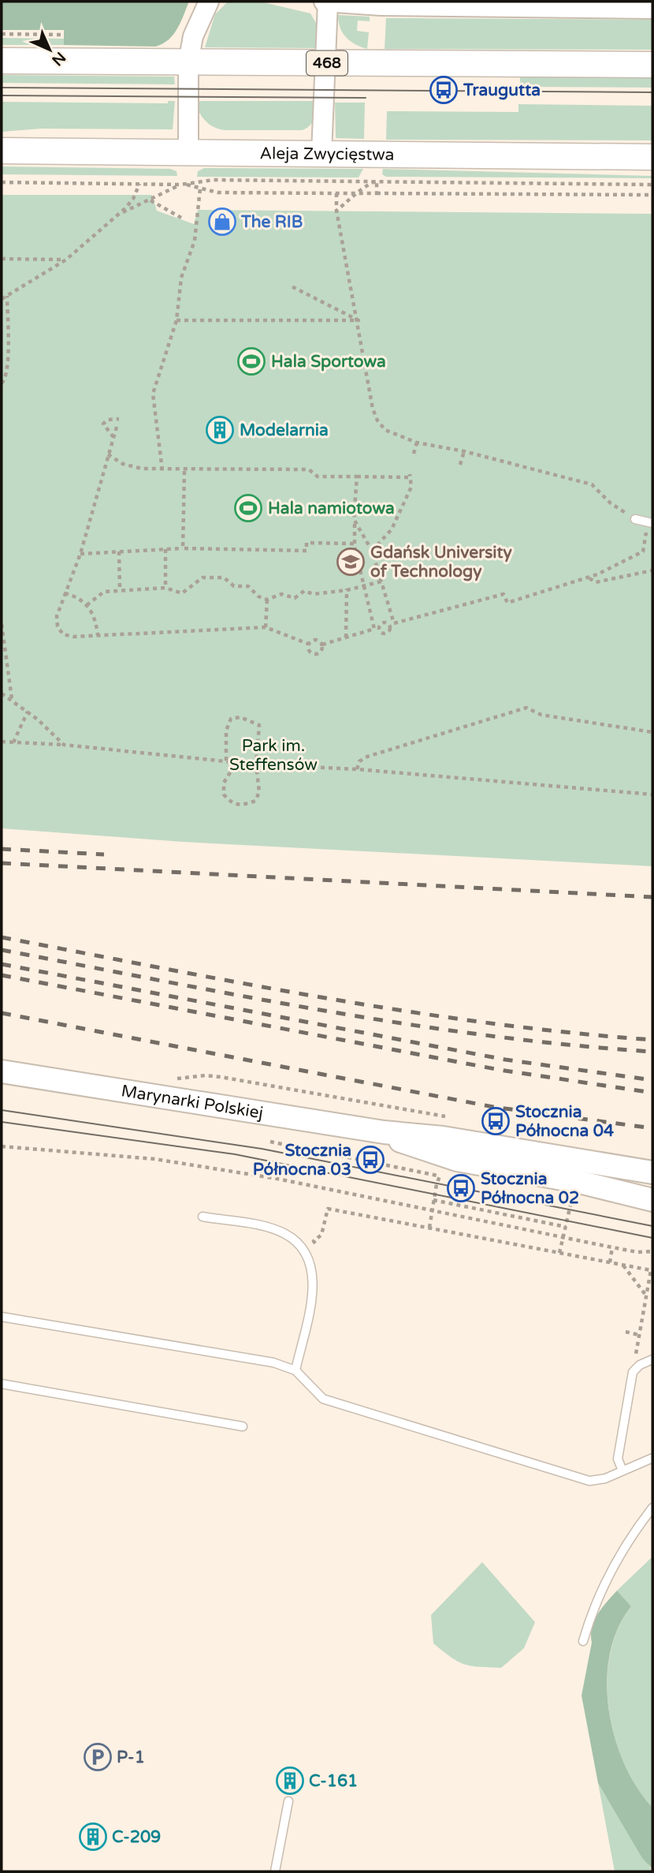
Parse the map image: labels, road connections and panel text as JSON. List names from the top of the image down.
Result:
{
  "streets": {
    "main road": ["468", "Aleja Zwycięstwa", "Marynarki Polskiej"]
  },
  "parks": ["Park im. Steffensów"],
  "places": {
    "bus stop": [
      "Traugutta",
      "Stocznia Północna 04",
      "Stocznia Północna 03",
      "Stocznia Północna 02"
    ],
    "shop": ["The RIB"],
    "sports": ["Hala Sportowa", "Hala namiotowa"],
    "building": ["Modelarnia", "C-161", "C-209"],
    "school or university": ["Gdańsk University of Technology"],
    "parking": ["P-1"]
  },
  "north": "bottom right"
}
